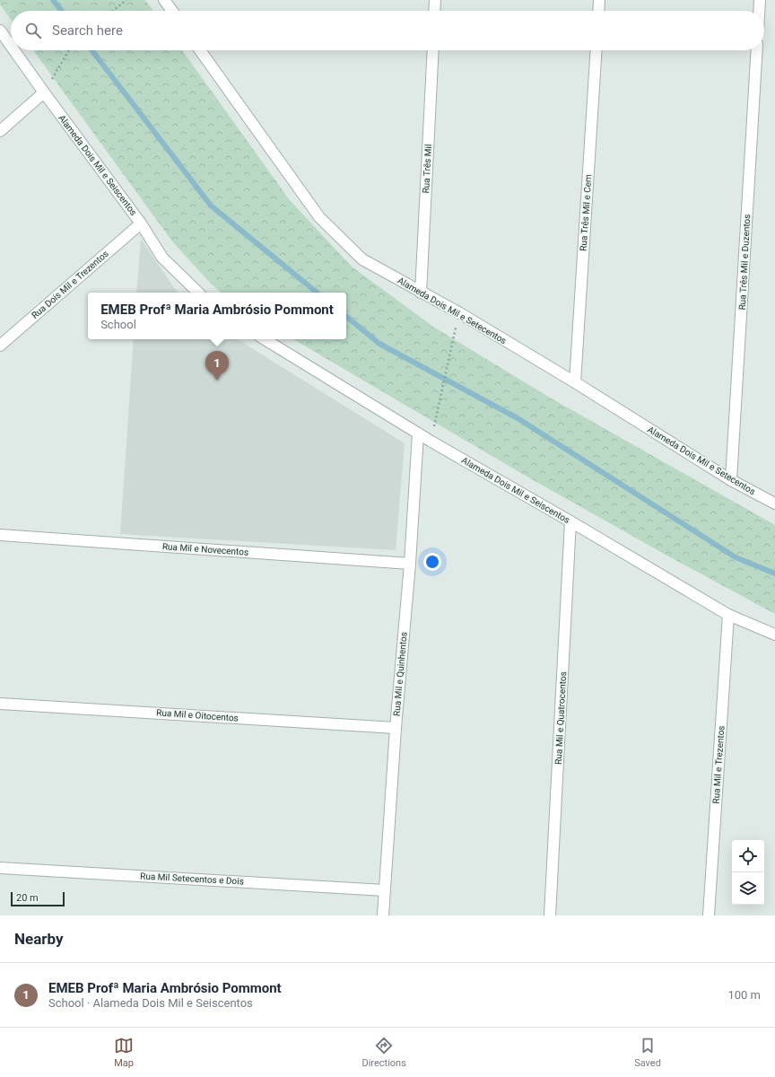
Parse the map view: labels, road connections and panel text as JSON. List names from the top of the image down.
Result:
{
  "streets": {
    "street": [
      "Alameda Dois Mil e Seiscentos",
      "Rua Três Mil",
      "Rua Três Mil e Cem",
      "Rua Três Mil e Duzentos",
      "Rua Dois Mil e Trezentos",
      "Alameda Dois Mil e Setecentos",
      "Rua Mil e Novecentos",
      "Rua Mil e Quinhentos",
      "Rua Mil e Oitocentos",
      "Rua Mil e Quatrocentos",
      "Rua Mil e Trezentos",
      "Rua Mil Setecentos e Dois"
    ]
  },
  "crossings": [
    ["Alameda Dois Mil e Seiscentos", "Rua Dois Mil e Trezentos"],
    ["Alameda Dois Mil e Seiscentos", "Rua Mil e Quinhentos"],
    ["Alameda Dois Mil e Seiscentos", "Rua Mil e Quatrocentos"],
    ["Alameda Dois Mil e Seiscentos", "Rua Mil e Trezentos"],
    ["Rua Três Mil", "Alameda Dois Mil e Setecentos"],
    ["Rua Três Mil e Cem", "Alameda Dois Mil e Setecentos"],
    ["Rua Três Mil e Duzentos", "Alameda Dois Mil e Setecentos"],
    ["Rua Mil e Novecentos", "Rua Mil e Quinhentos"],
    ["Rua Mil e Quinhentos", "Rua Mil e Oitocentos"],
    ["Rua Mil e Quinhentos", "Rua Mil Setecentos e Dois"]
  ],
  "scale_bar": "20 m",
  "page": {
    "search": "Search here",
    "popup": ["EMEB Profª Maria Ambrósio Pommont", "School"],
    "pins": "1",
    "scale": "20 m",
    "heading": "Nearby",
    "list": [
      {
        "mark": "1",
        "name": "EMEB Profª Maria Ambrósio Pommont",
        "note": "School · Alameda Dois Mil e Seiscentos",
        "value": "100 m"
      }
    ],
    "nav": ["Map", "Directions", "Saved"]
  }
}
